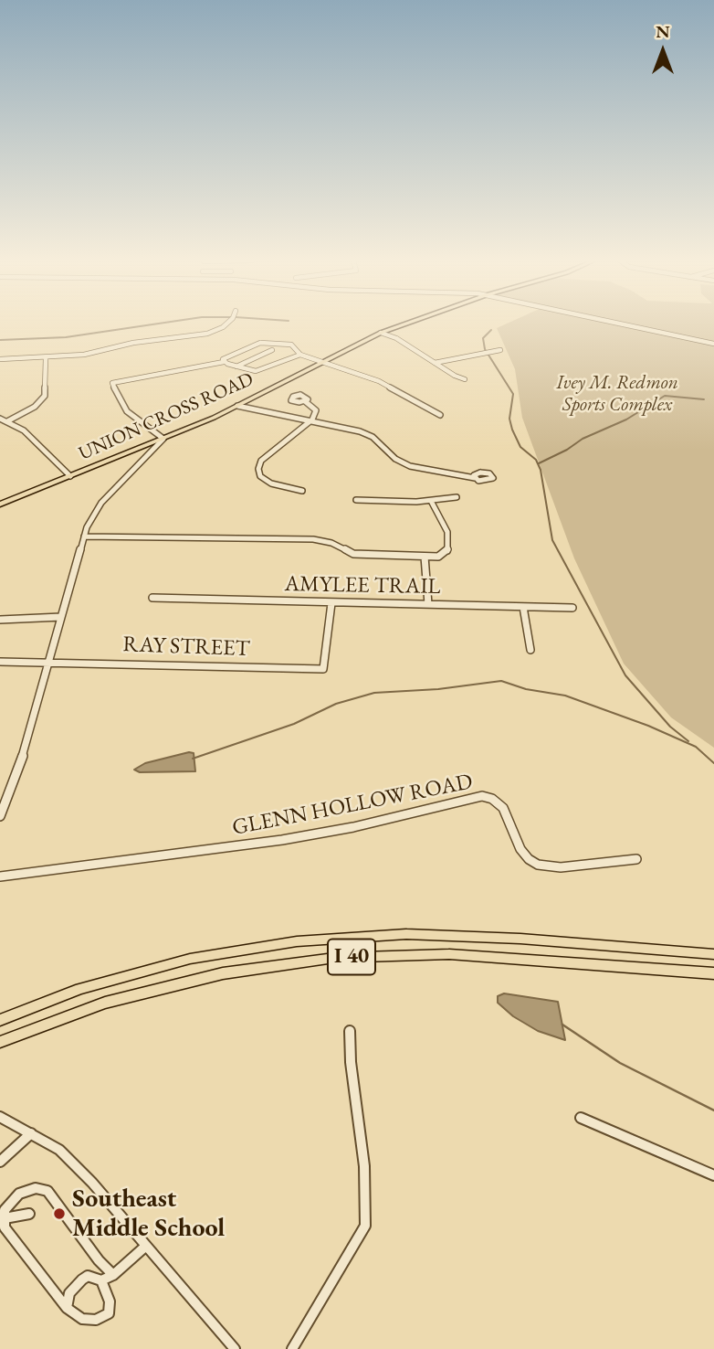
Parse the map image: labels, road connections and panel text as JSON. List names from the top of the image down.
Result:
{
  "streets": {
    "highway": ["I 40"],
    "main road": ["UNION CROSS ROAD"],
    "street": ["AMYLEE TRAIL", "RAY STREET", "GLENN HOLLOW ROAD"]
  },
  "crossings": [
    ["AMYLEE TRAIL", "RAY STREET"]
  ],
  "parks": ["Ivey M. Redmon Sports Complex"],
  "places": ["Southeast Middle School"],
  "north": "top"
}
